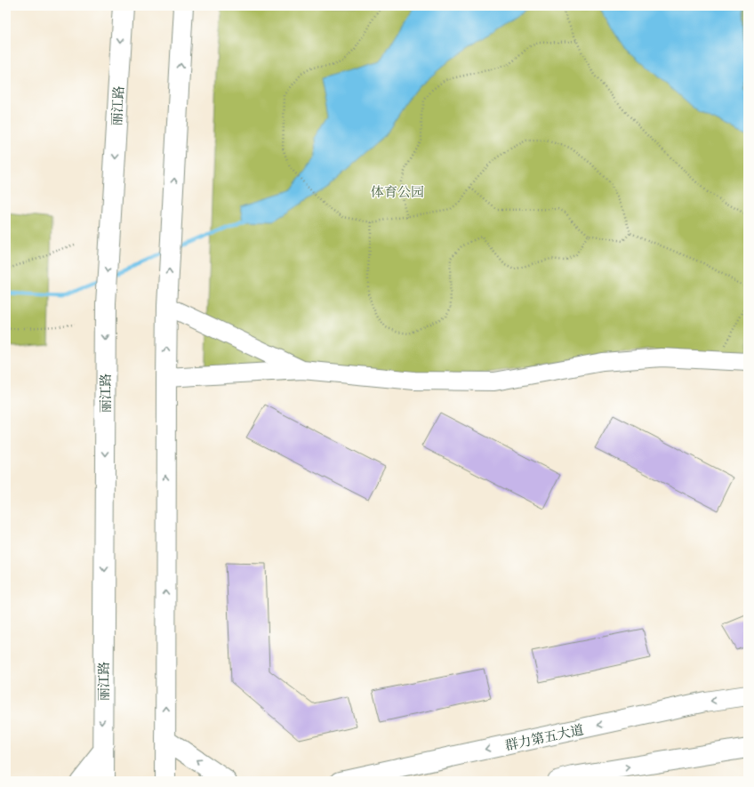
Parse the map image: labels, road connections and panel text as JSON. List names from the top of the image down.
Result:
{
  "streets": {
    "main road": ["丽江路", "群力第五大道"]
  },
  "parks": ["体育公园"]
}
